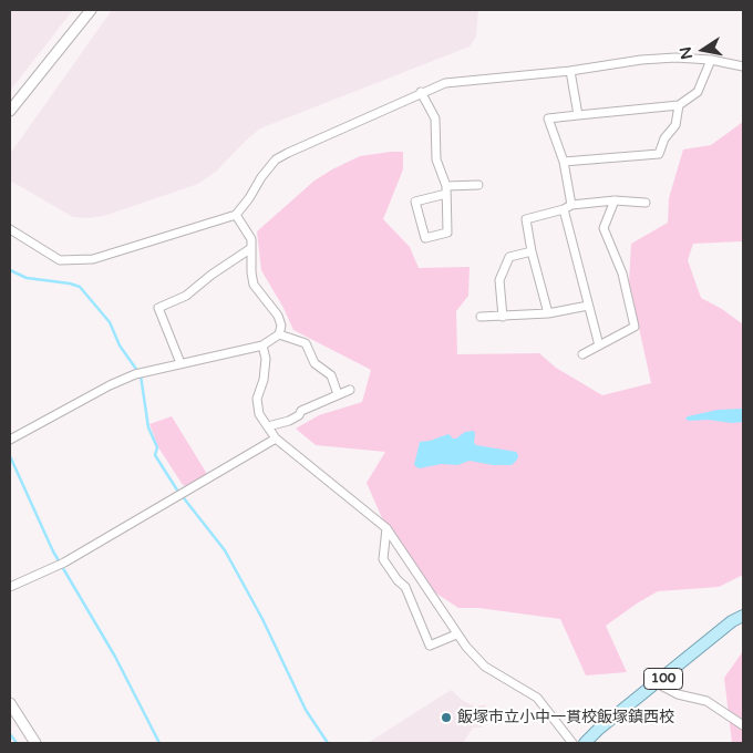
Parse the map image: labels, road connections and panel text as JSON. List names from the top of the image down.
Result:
{
  "streets": {
    "main road": ["100"]
  },
  "places": ["飯塚市立小中一貫校飯塚鎮西校"],
  "north": "left"
}
